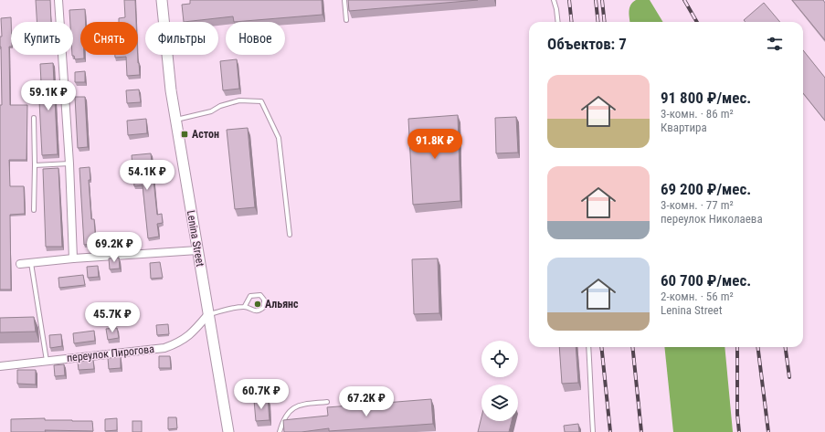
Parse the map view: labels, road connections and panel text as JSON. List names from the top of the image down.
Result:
{
  "streets": {
    "main road": ["Lenina Street"],
    "street": ["переулок Пирогова"]
  },
  "crossings": [
    ["Lenina Street", "переулок Пирогова"]
  ],
  "places": {
    "transit": ["Астон"],
    "other": ["Альянс"]
  },
  "page": {
    "chip": [
      "Купить",
      "Снять",
      "Фильтры",
      "Новое"
    ],
    "heading": "Объектов: 7",
    "list": [
      {
        "name": "91 800 ₽/мес.",
        "note": "3-комн. · 86 m² · Квартира"
      },
      {
        "name": "69 200 ₽/мес.",
        "note": "3-комн. · 77 m² · переулок Николаева"
      },
      {
        "name": "60 700 ₽/мес.",
        "note": "2-комн. · 56 m² · Lenina Street"
      }
    ],
    "price": [
      "59.1K ₽",
      "91.8K ₽",
      "54.1K ₽",
      "69.2K ₽",
      "45.7K ₽",
      "60.7K ₽",
      "67.2K ₽"
    ]
  }
}
